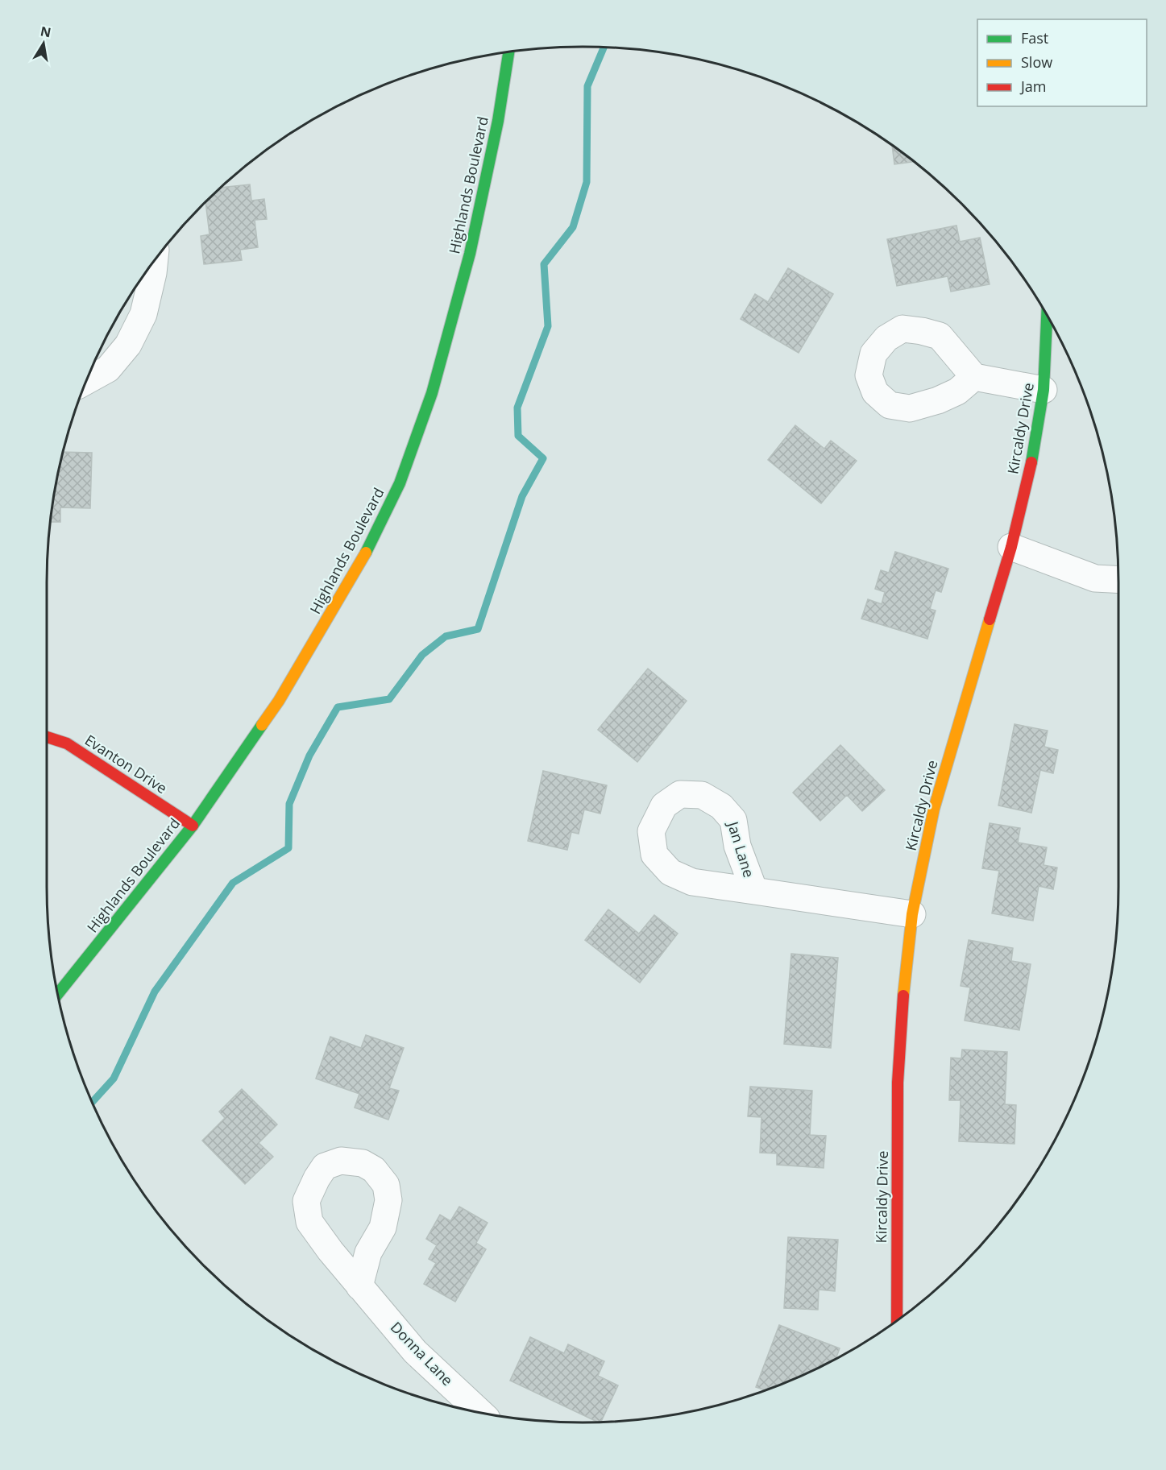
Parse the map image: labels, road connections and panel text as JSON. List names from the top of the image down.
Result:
{
  "streets": {
    "street": [
      "Highlands Boulevard",
      "Kircaldy Drive",
      "Evanton Drive",
      "Jan Lane",
      "Donna Lane"
    ]
  },
  "crossings": [
    ["Highlands Boulevard", "Evanton Drive"],
    ["Kircaldy Drive", "Jan Lane"]
  ],
  "legend": ["Fast", "Slow", "Jam"],
  "north": "top"
}
